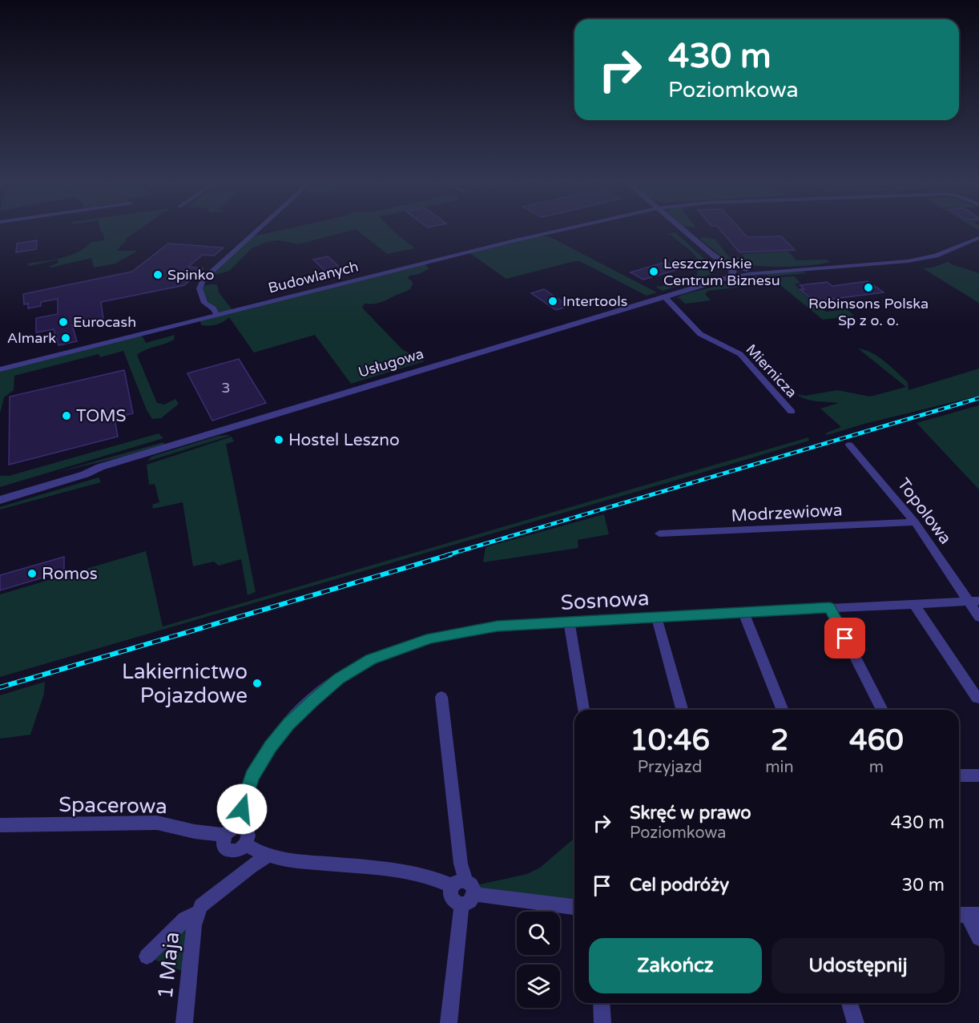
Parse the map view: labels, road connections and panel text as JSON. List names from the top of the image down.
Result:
{
  "streets": {
    "street": [
      "Budowlanych",
      "Usługowa",
      "Miernicza",
      "Topolowa",
      "Modrzewiowa",
      "Sosnowa",
      "Spacerowa",
      "1 Maja"
    ]
  },
  "crossings": [
    ["Usługowa", "Miernicza"],
    ["Topolowa", "Modrzewiowa"],
    ["Topolowa", "Sosnowa"],
    ["Sosnowa", "Spacerowa"]
  ],
  "places": [
    "Leszczyńskie Centrum Biznesu",
    "Spinko",
    "Robinsons Polska Sp z o. o.",
    "Intertools",
    "Eurocash",
    "Almark",
    "TOMS",
    "Hostel Leszno",
    "Romos",
    "Lakiernictwo Pojazdowe"
  ],
  "house_numbers": ["3"],
  "page": {
    "turn": ["430 m", "Poziomkowa"],
    "eta": [
      "10:46",
      "Przyjazd",
      "2",
      "min",
      "460",
      "m"
    ],
    "list": [
      {
        "name": "Skręć w prawo",
        "note": "Poziomkowa",
        "value": "430 m"
      },
      {
        "name": "Cel podróży",
        "value": "30 m"
      }
    ],
    "buttons": ["Zakończ", "Udostępnij"]
  }
}
